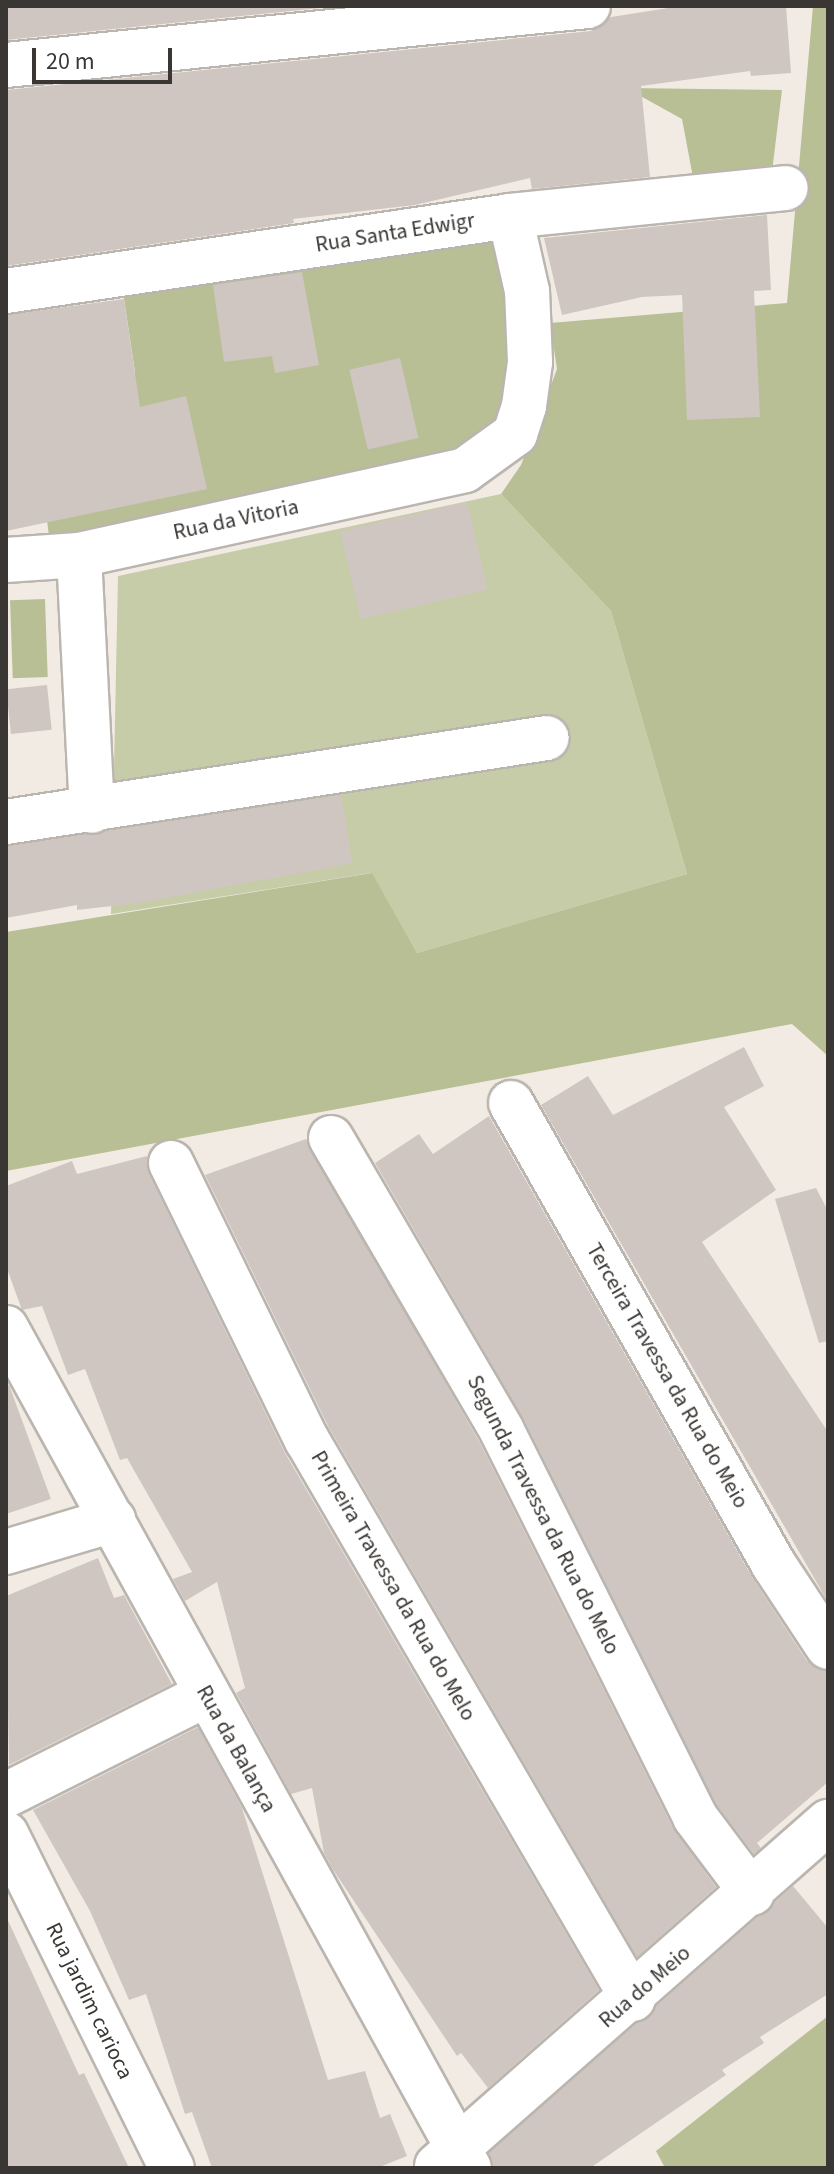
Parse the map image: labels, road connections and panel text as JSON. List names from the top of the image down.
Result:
{
  "streets": {
    "street": [
      "Rua Santa Edwigr",
      "Rua da Vitoria",
      "Terceira Travessa da Rua do Meio",
      "Segunda Travessa da Rua do Melo",
      "Primeira Travessa da Rua do Melo",
      "Rua da Balança",
      "Rua do Meio",
      "Rua jardim carioca"
    ]
  },
  "crossings": [
    ["Rua Santa Edwigr", "Rua da Vitoria"],
    ["Segunda Travessa da Rua do Melo", "Rua do Meio"],
    ["Primeira Travessa da Rua do Melo", "Rua do Meio"],
    ["Rua da Balança", "Rua do Meio"]
  ],
  "scale_bar": "20 m"
}
